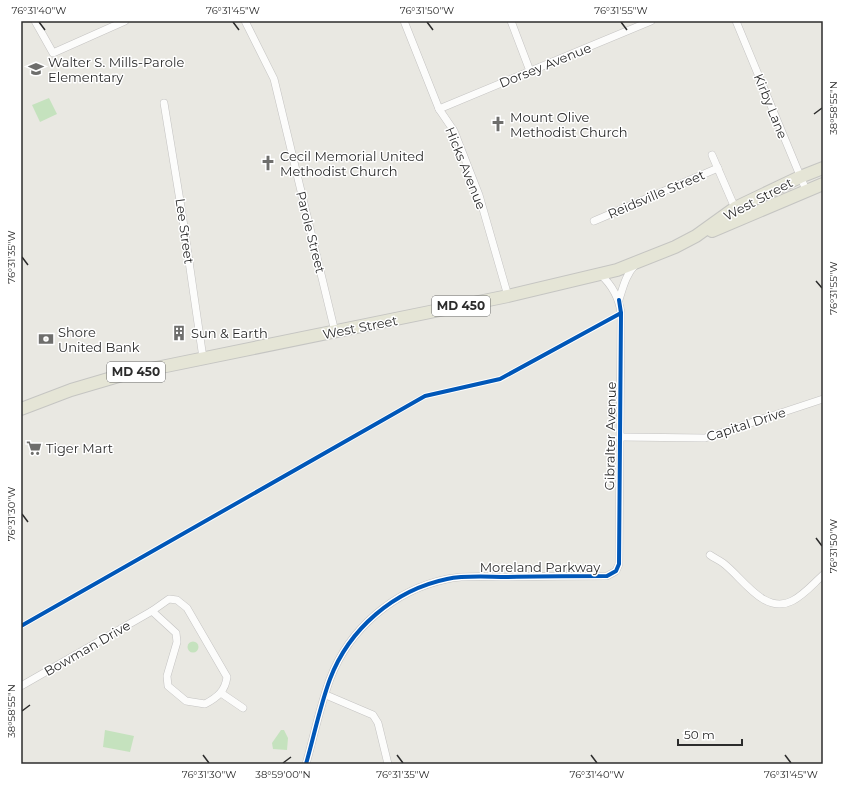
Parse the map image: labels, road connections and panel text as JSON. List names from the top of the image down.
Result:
{
  "streets": {
    "main road": ["West Street", "MD 450"],
    "street": [
      "Dorsey Avenue",
      "Kirby Lane",
      "Hicks Avenue",
      "Reidsville Street",
      "Lee Street",
      "Parole Street",
      "Capital Drive",
      "Gibralter Avenue",
      "Moreland Parkway",
      "Bowman Drive"
    ]
  },
  "crossings": [
    ["Dorsey Avenue", "Hicks Avenue"],
    ["Kirby Lane", "West Street"],
    ["Hicks Avenue", "West Street"],
    ["West Street", "Lee Street"],
    ["West Street", "Parole Street"],
    ["West Street", "Gibralter Avenue"],
    ["Capital Drive", "Gibralter Avenue"],
    ["Gibralter Avenue", "Moreland Parkway"]
  ],
  "places": {
    "school or university": ["Walter S. Mills-Parole Elementary"],
    "church": ["Mount Olive Methodist Church", "Cecil Memorial United Methodist Church"],
    "building": ["Sun & Earth"],
    "bank": ["Shore United Bank"],
    "supermarket": ["Tiger Mart"]
  },
  "scale_bar": "50 m",
  "coordinates": [
    "76°31'40\"W",
    "76°31'45\"W",
    "76°31'50\"W",
    "76°31'55\"W",
    "38°58'55\"N",
    "76°31'35\"W",
    "76°31'30\"W",
    "38°59'00\"N"
  ]
}
